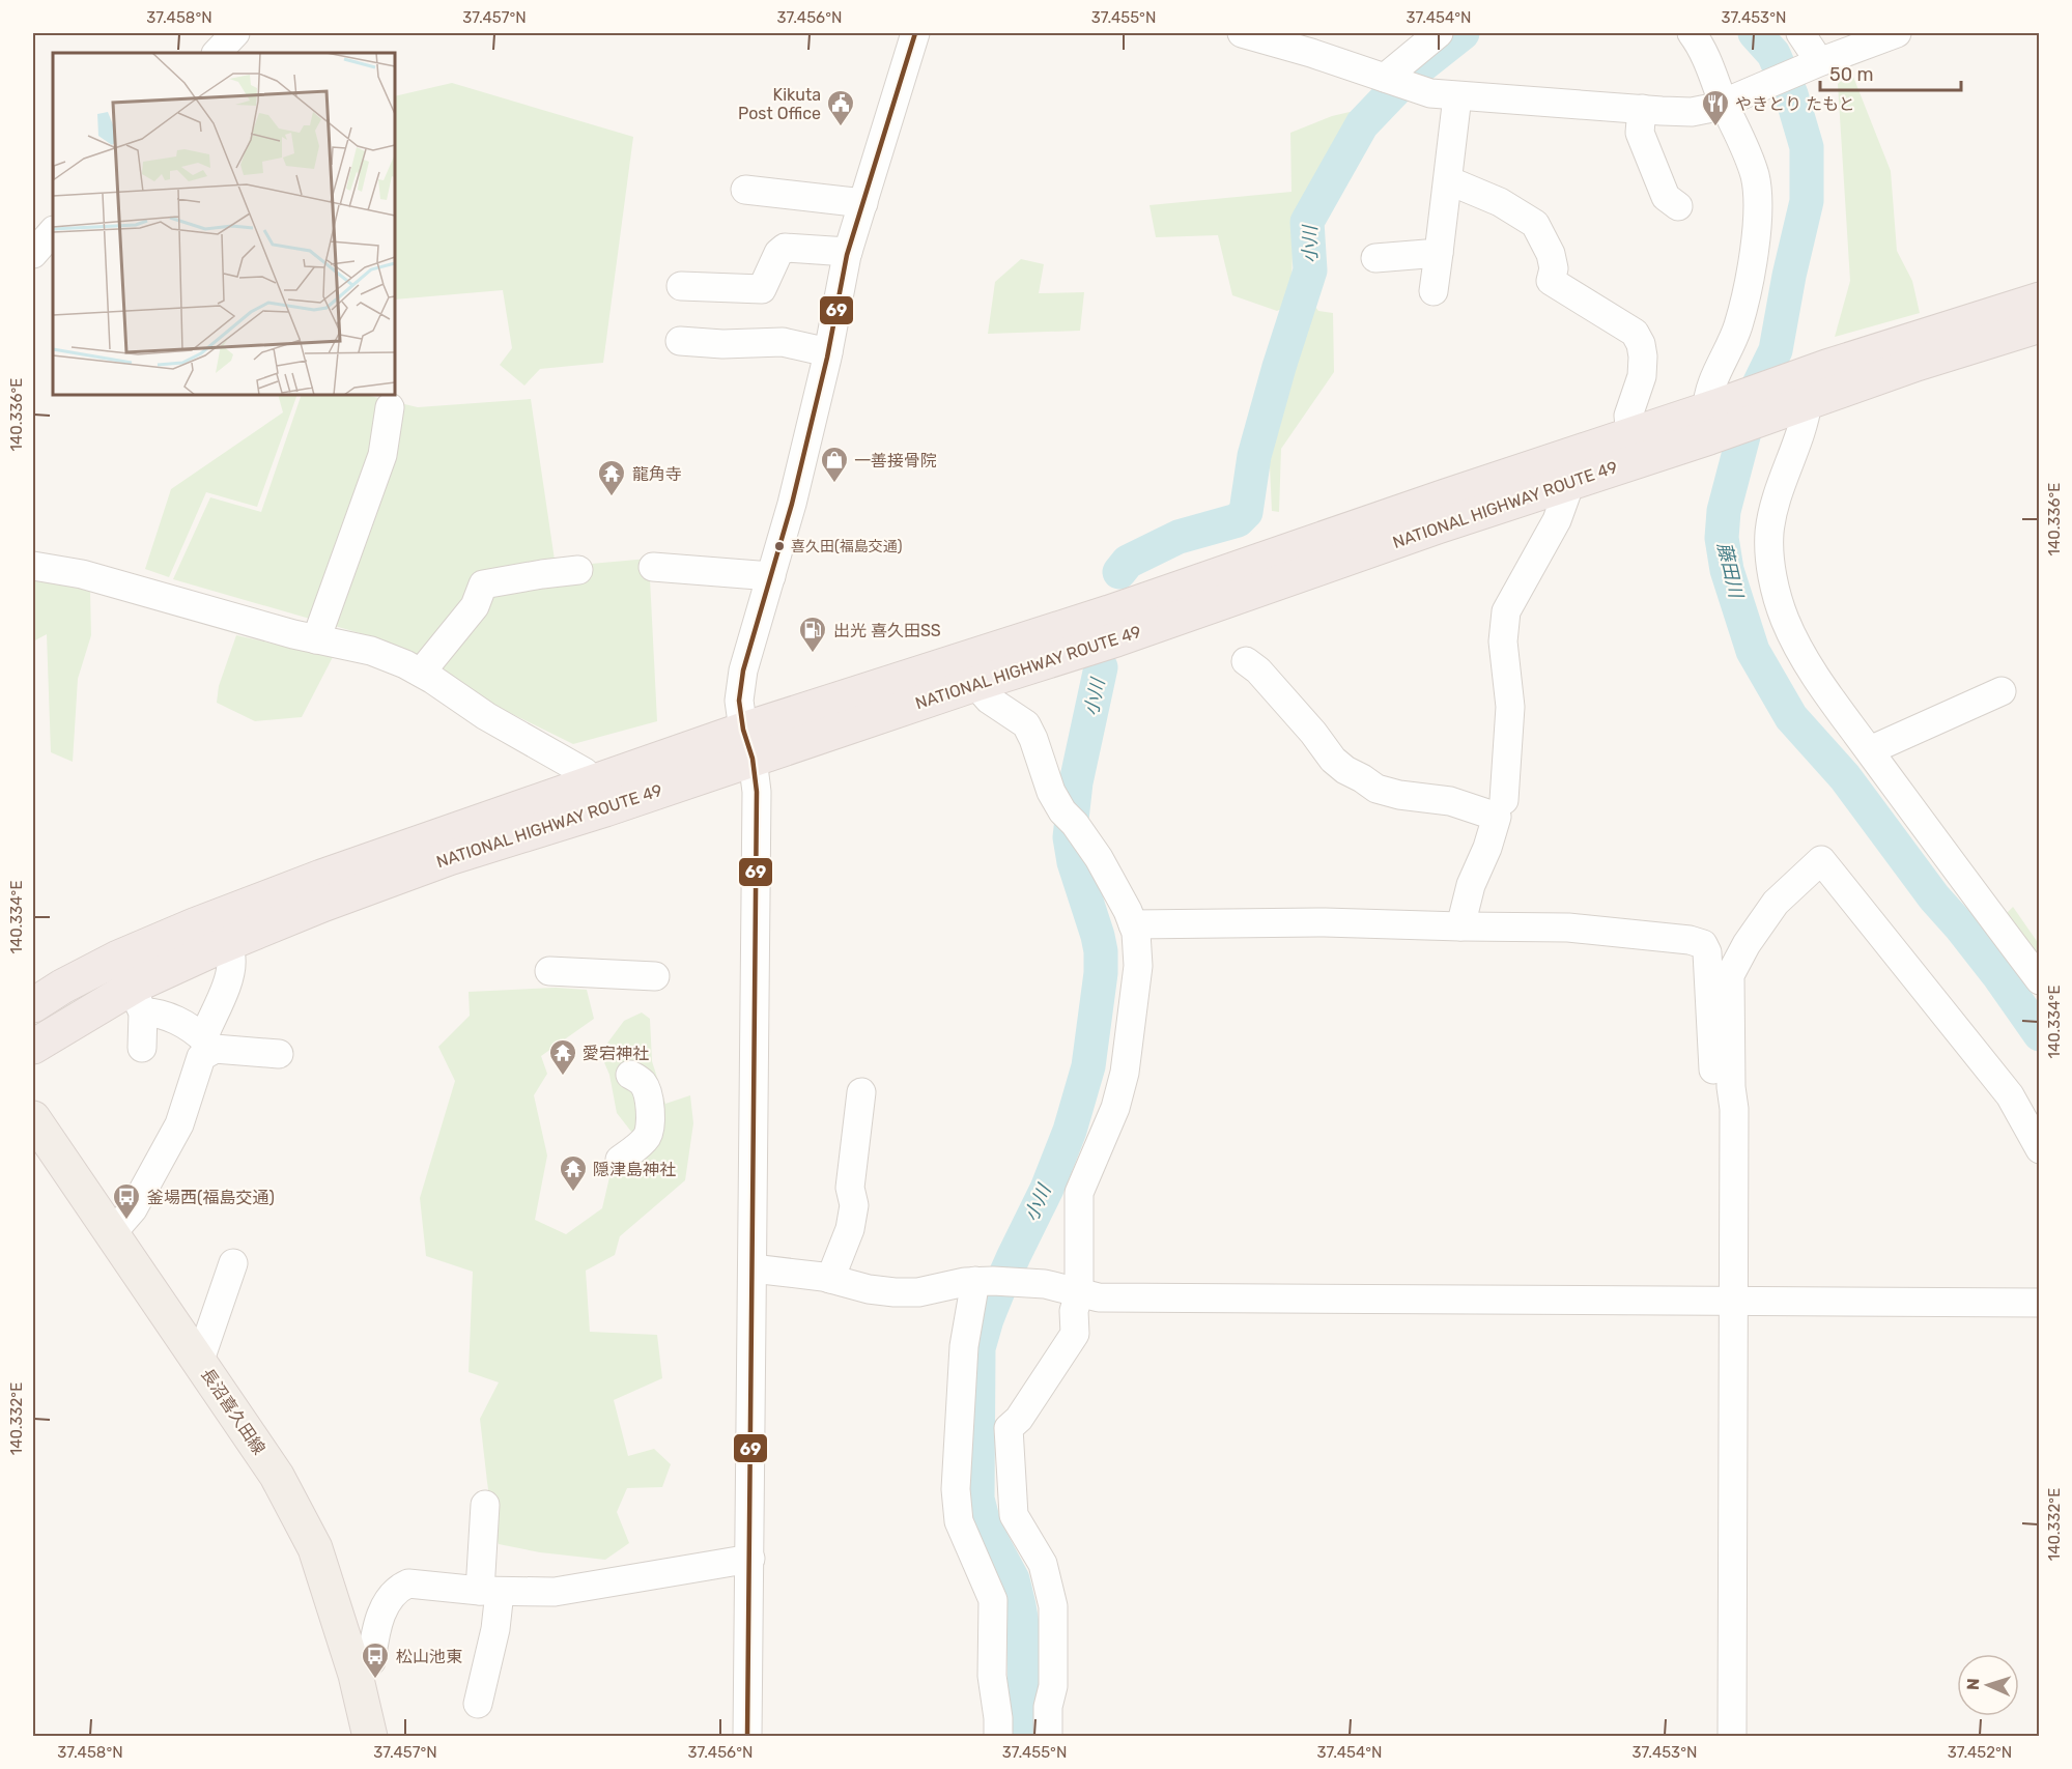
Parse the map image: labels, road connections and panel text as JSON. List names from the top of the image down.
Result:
{
  "streets": {
    "highway": ["NATIONAL HIGHWAY ROUTE 49"],
    "main road": ["長沼喜久田線"]
  },
  "water": ["小川", "藤田川"],
  "places": {
    "public building": ["Kikuta Post Office"],
    "restaurant": ["やきとり たもと"],
    "shop": ["一善接骨院"],
    "temple": ["龍角寺", "愛宕神社", "隠津島神社"],
    "other": ["喜久田(福島交通)"],
    "fuel station": ["出光 喜久田SS"],
    "bus stop": ["釜場西(福島交通)", "松山池東"]
  },
  "lines": ["transit line 69"],
  "scale_bar": "50 m",
  "north": "left",
  "coordinates": [
    "37.458°N",
    "37.457°N",
    "37.456°N",
    "37.455°N",
    "37.454°N",
    "37.453°N",
    "140.336°E",
    "140.334°E",
    "140.332°E",
    "37.452°N"
  ]
}
